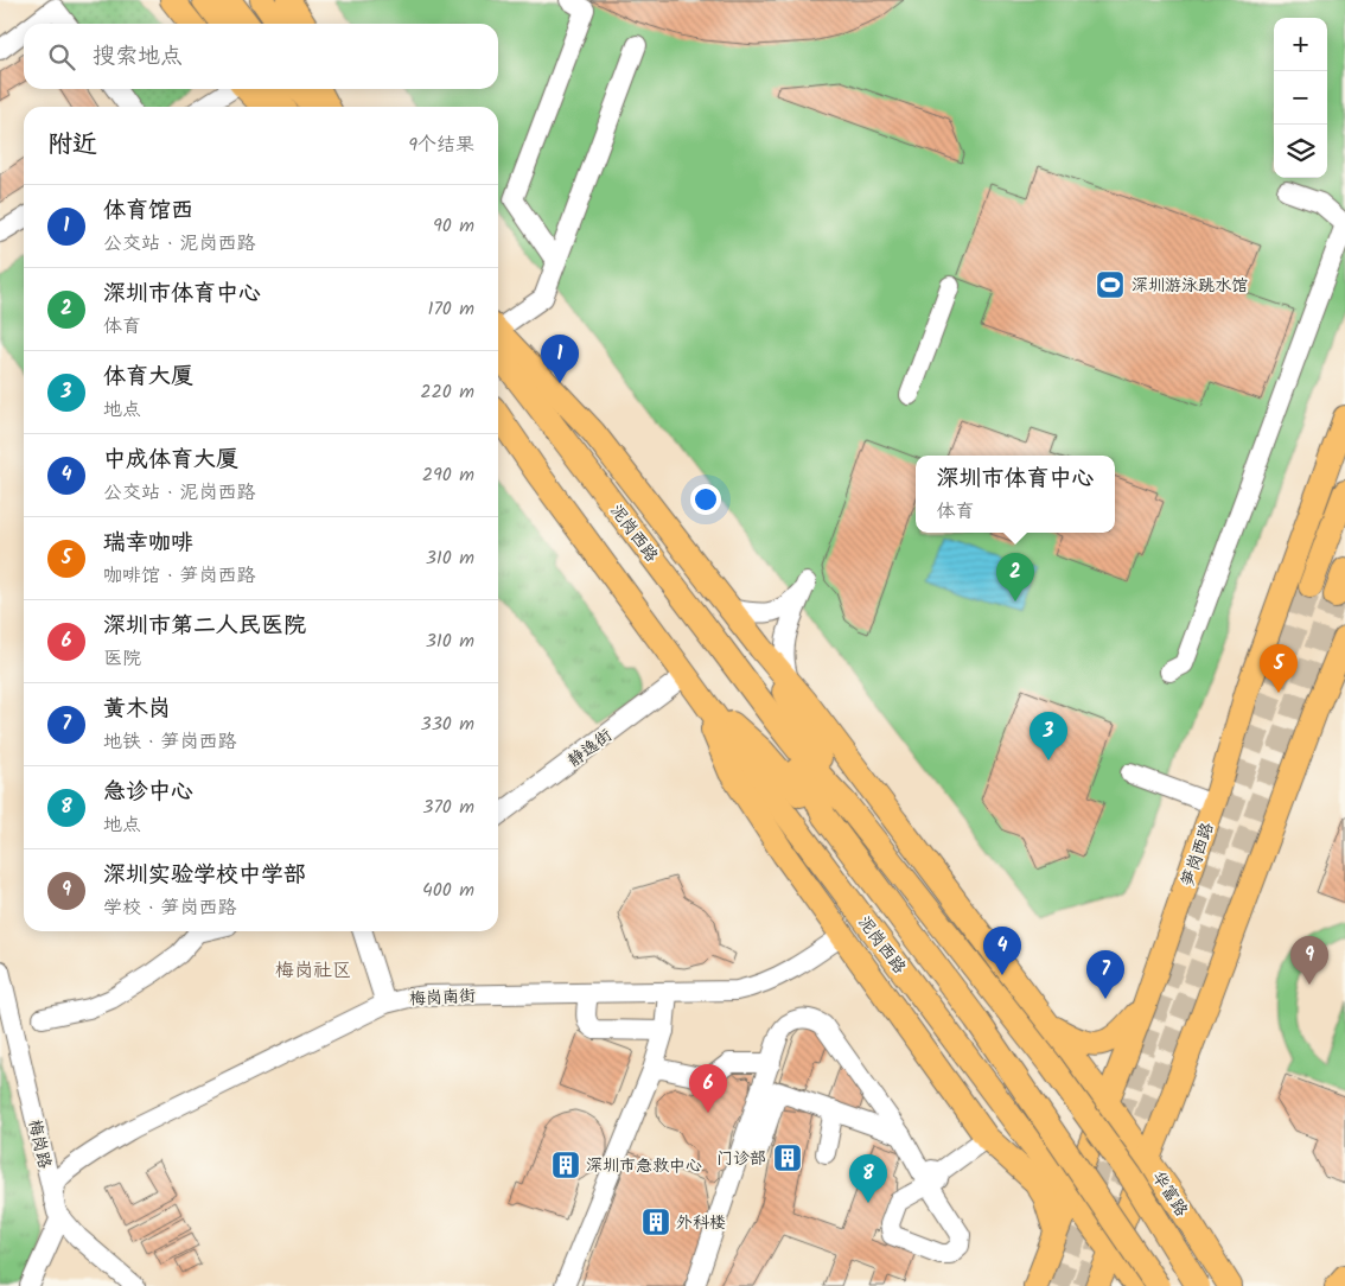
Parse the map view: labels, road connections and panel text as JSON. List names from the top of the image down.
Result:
{
  "streets": {
    "main road": ["泥岗西路", "笋岗西路", "华富路"],
    "street": ["静逸街", "梅岗南街", "梅岗路"]
  },
  "crossings": [
    ["泥岗西路", "静逸街"],
    ["泥岗西路", "笋岗西路"],
    ["泥岗西路", "华富路"],
    ["笋岗西路", "华富路"],
    ["梅岗南街", "梅岗路"]
  ],
  "districts": ["梅岗社区"],
  "places": {
    "sports": ["深圳游泳跳水馆"],
    "building": ["门诊部", "深圳市急救中心", "外科楼"]
  },
  "page": {
    "map_buttons": ["+", "−"],
    "search": "搜索地点",
    "heading": ["附近", "9个结果"],
    "list": [
      {
        "mark": "1",
        "name": "体育馆西",
        "note": "公交站 · 泥岗西路",
        "value": "90 m"
      },
      {
        "mark": "2",
        "name": "深圳市体育中心",
        "note": "体育",
        "value": "170 m"
      },
      {
        "mark": "3",
        "name": "体育大厦",
        "note": "地点",
        "value": "220 m"
      },
      {
        "mark": "4",
        "name": "中成体育大厦",
        "note": "公交站 · 泥岗西路",
        "value": "290 m"
      },
      {
        "mark": "5",
        "name": "瑞幸咖啡",
        "note": "咖啡馆 · 笋岗西路",
        "value": "310 m"
      },
      {
        "mark": "6",
        "name": "深圳市第二人民医院",
        "note": "医院",
        "value": "310 m"
      },
      {
        "mark": "7",
        "name": "黄木岗",
        "note": "地铁 · 笋岗西路",
        "value": "330 m"
      },
      {
        "mark": "8",
        "name": "急诊中心",
        "note": "地点",
        "value": "370 m"
      },
      {
        "mark": "9",
        "name": "深圳实验学校中学部",
        "note": "学校 · 笋岗西路",
        "value": "400 m"
      }
    ],
    "pins": [
      "1",
      "2",
      "5",
      "3",
      "4",
      "9",
      "7",
      "6",
      "8"
    ],
    "popup": ["深圳市体育中心", "体育"]
  }
}
